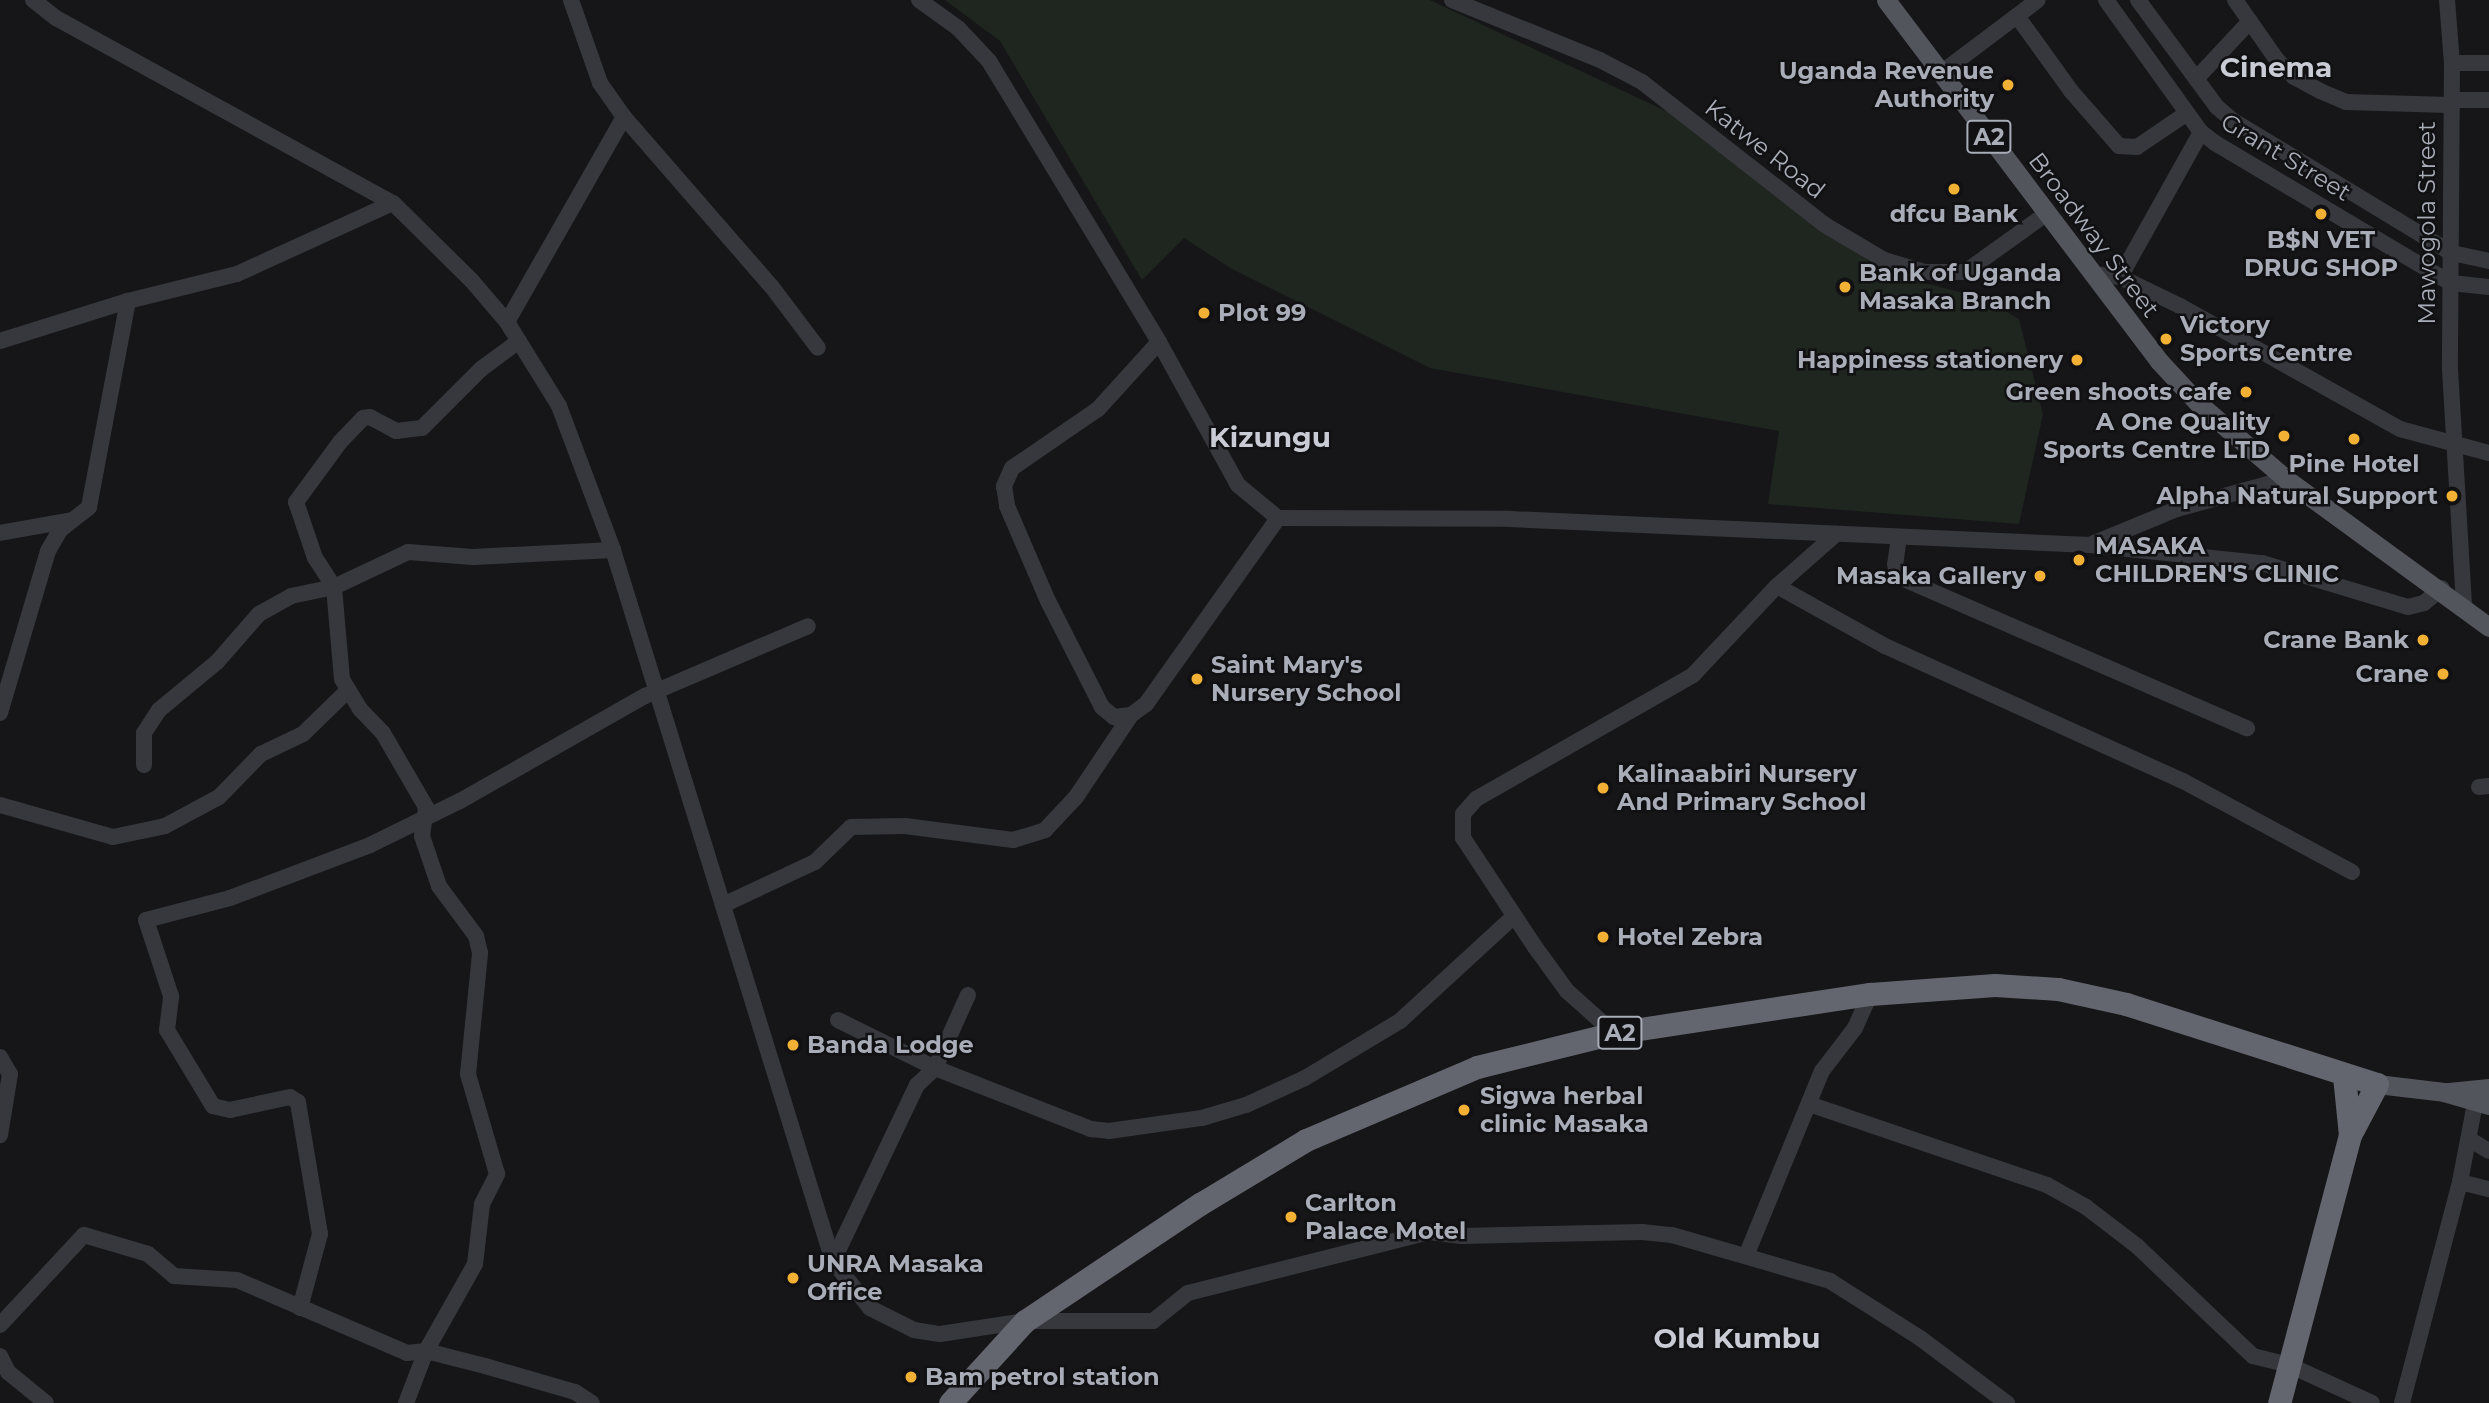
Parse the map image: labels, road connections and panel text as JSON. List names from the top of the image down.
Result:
{
  "streets": {
    "highway": ["A2"],
    "main road": ["Broadway Street"],
    "street": ["Katwe Road", "Grant Street", "Mawogola Street"]
  },
  "crossings": [
    ["Katwe Road", "Broadway Street"],
    ["Grant Street", "Mawogola Street"],
    ["Mawogola Street", "Broadway Street"]
  ],
  "districts": ["Cinema", "Kizungu", "Old Kumbu"],
  "places": [
    "Uganda Revenue Authority",
    "dfcu Bank",
    "B$N VET DRUG SHOP",
    "Bank of Uganda Masaka Branch",
    "Plot 99",
    "Victory Sports Centre",
    "Happiness stationery",
    "Green shoots cafe",
    "A One Quality Sports Centre LTD",
    "Pine Hotel",
    "Alpha Natural Support",
    "MASAKA CHILDREN'S CLINIC",
    "Masaka Gallery",
    "Crane Bank",
    "Crane",
    "Saint Mary's Nursery School",
    "Kalinaabiri Nursery And Primary School",
    "Hotel Zebra",
    "Banda Lodge",
    "Sigwa herbal clinic Masaka",
    "Carlton Palace Motel",
    "UNRA Masaka Office",
    "Bam petrol station"
  ]
}
